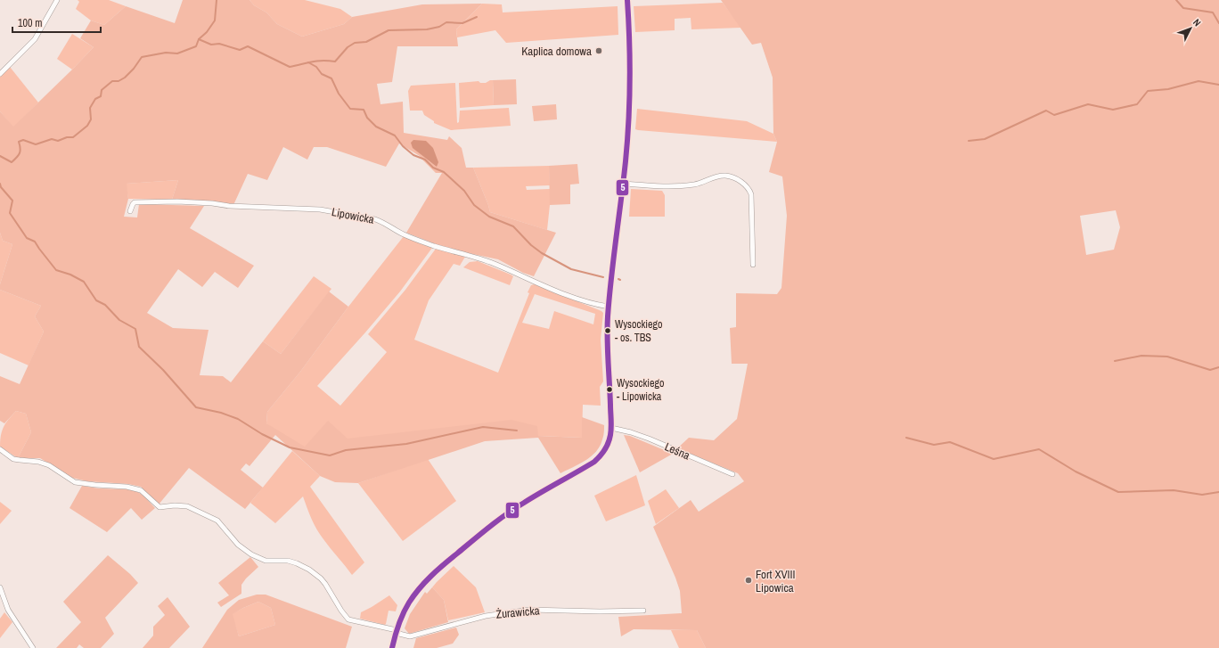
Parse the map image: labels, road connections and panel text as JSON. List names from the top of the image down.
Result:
{
  "streets": {
    "street": ["Lipowicka", "Leśna", "Żurawicka"]
  },
  "places": [
    "Kaplica domowa",
    "Wysockiego - os. TBS",
    "Wysockiego - Lipowicka",
    "Fort XVIII Lipowica"
  ],
  "lines": ["transit line 5"],
  "scale_bar": "100 m",
  "north": "top right"
}
